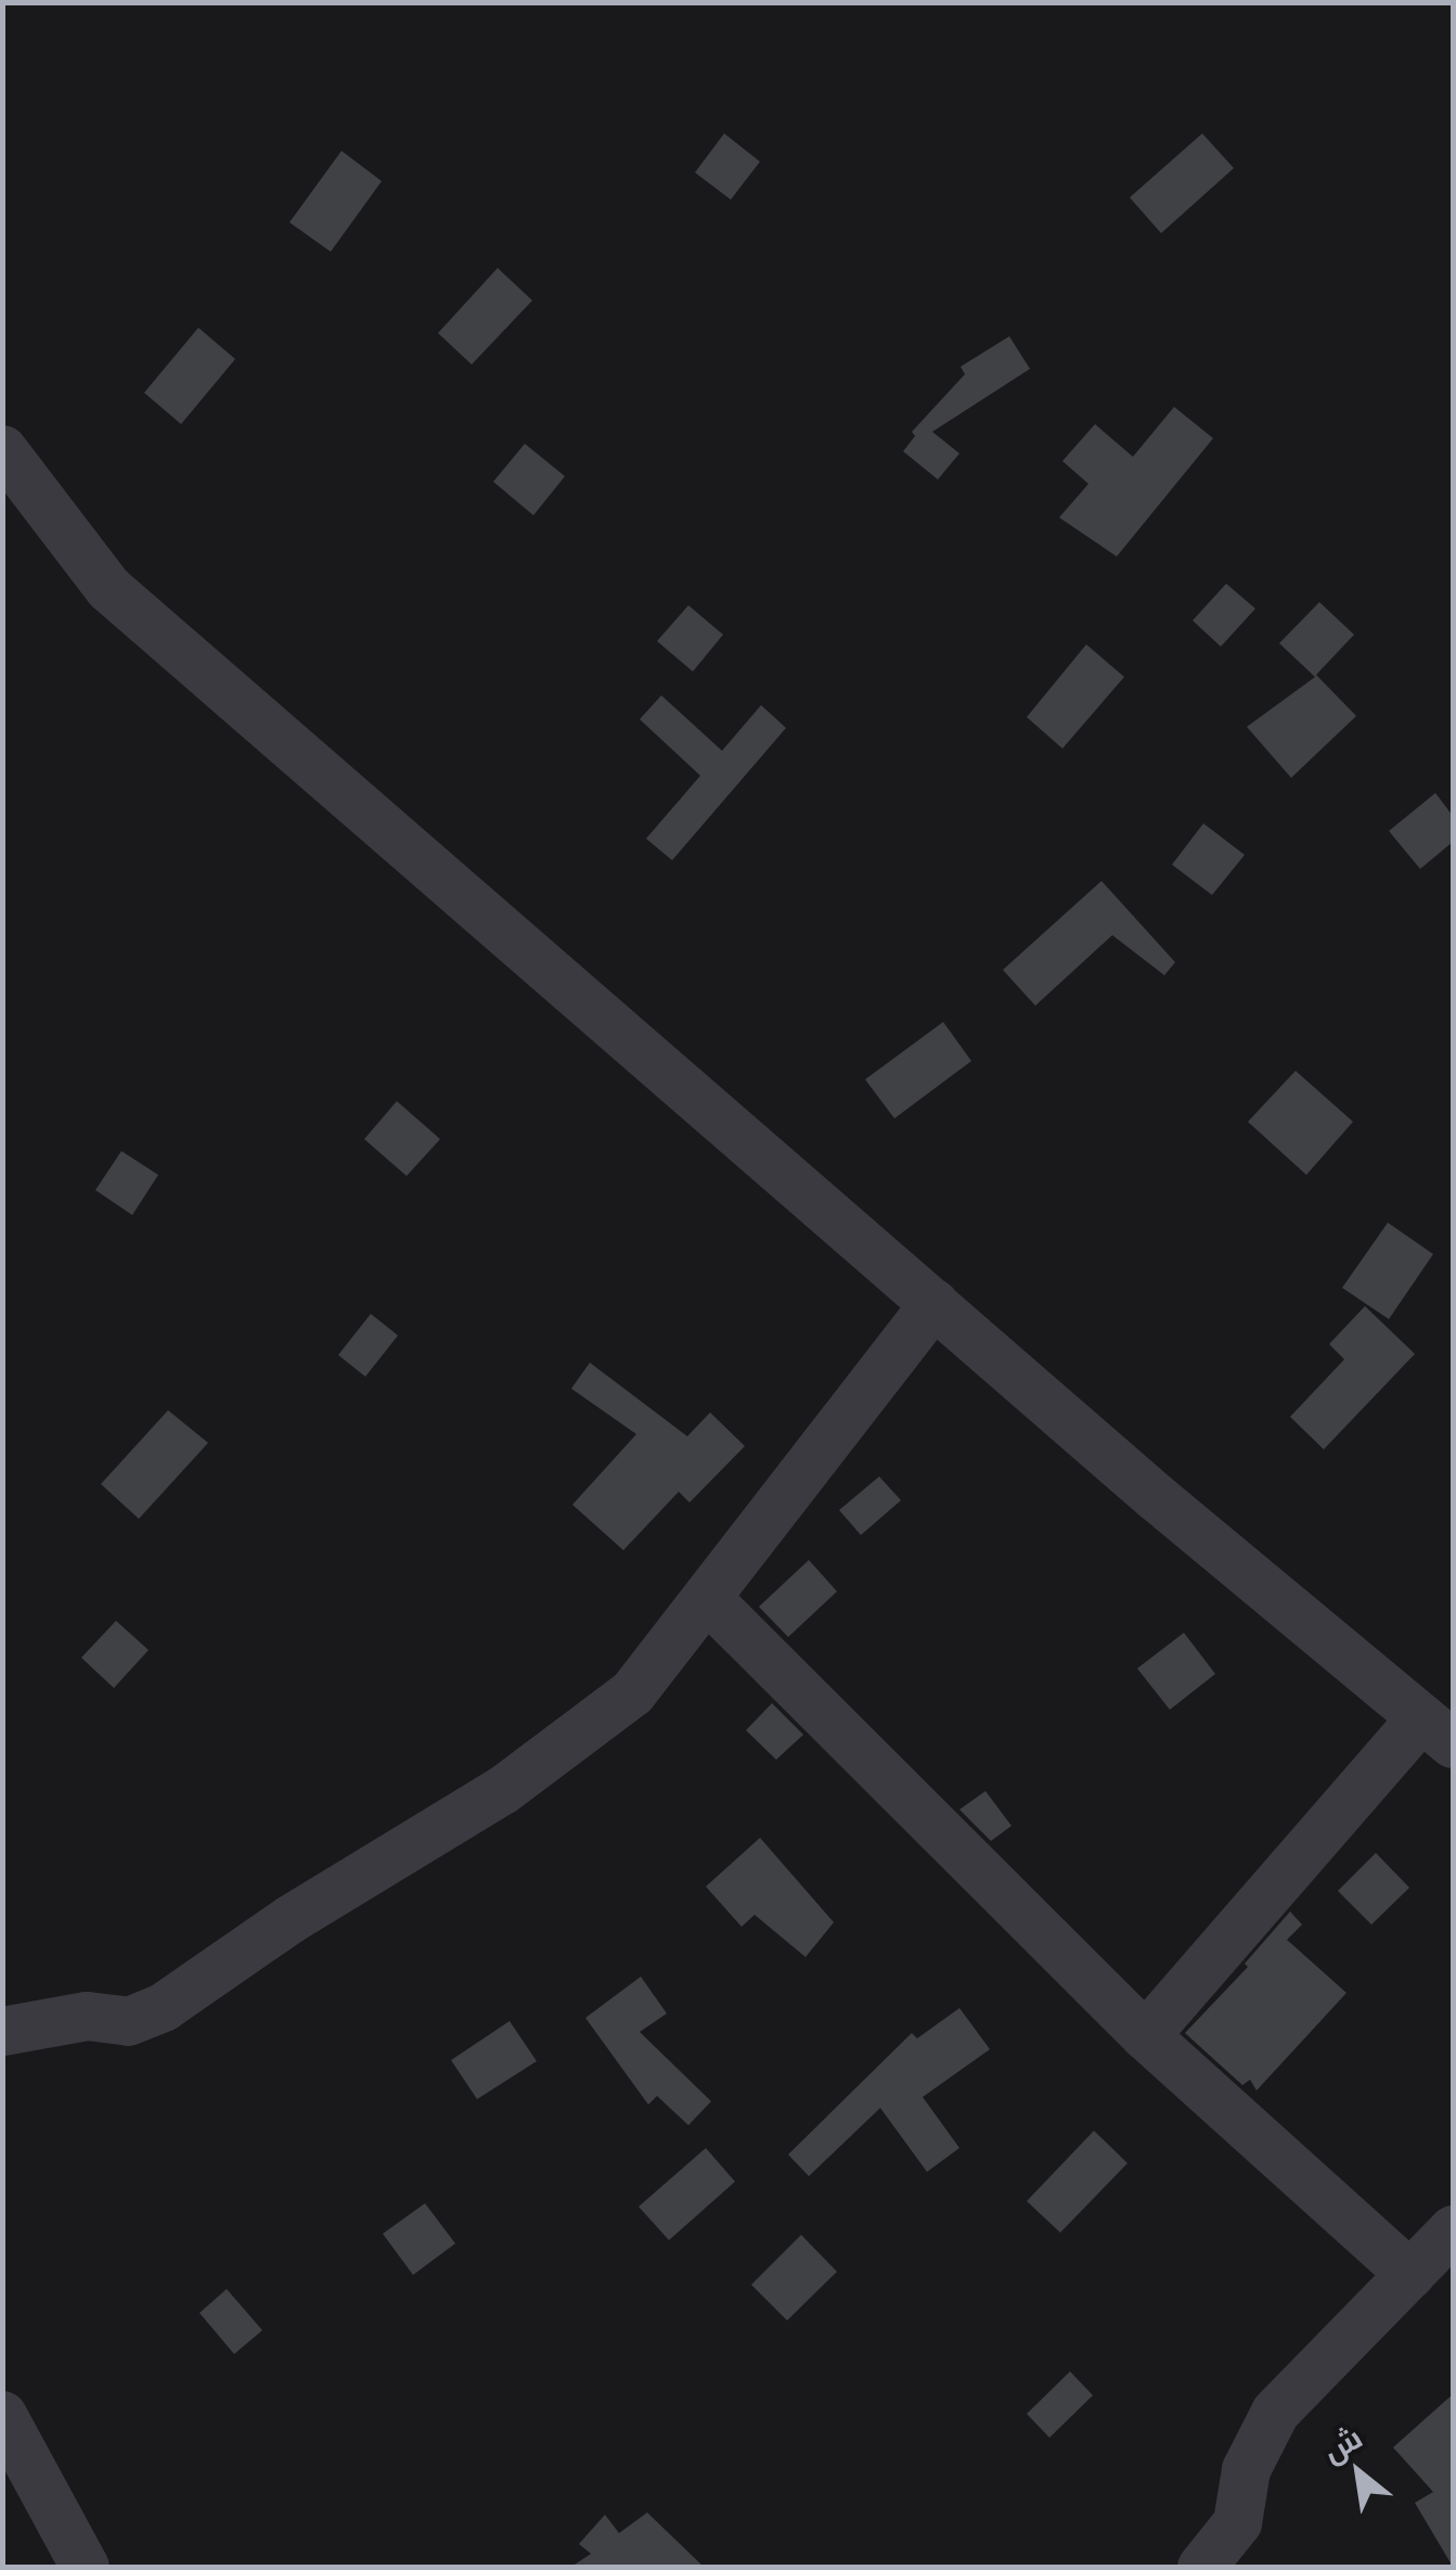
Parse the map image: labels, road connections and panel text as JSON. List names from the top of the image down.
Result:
{
  "north": "top left"
}
